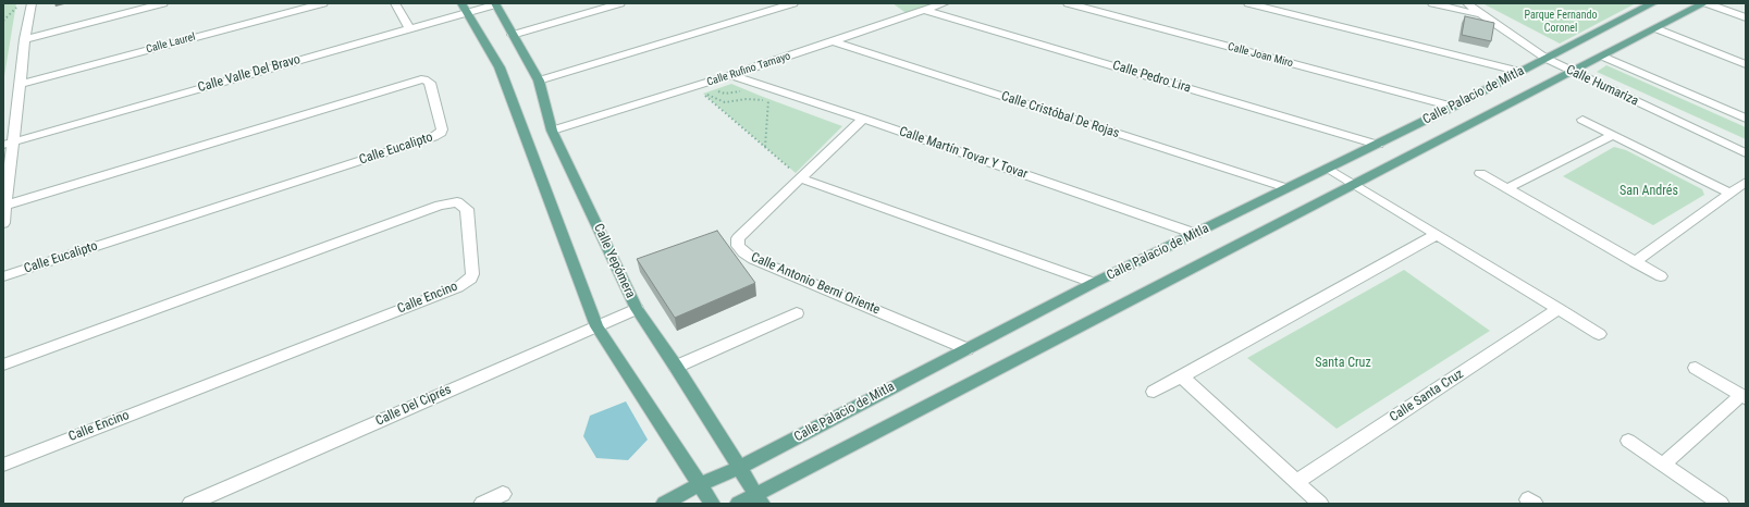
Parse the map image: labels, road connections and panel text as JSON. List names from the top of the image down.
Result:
{
  "streets": {
    "main road": ["Calle Palacio de Mitla", "Calle Yepómera"],
    "street": [
      "Calle Laurel",
      "Calle Joan Miro",
      "Calle Rufino Tamayo",
      "Calle Valle Del Bravo",
      "Calle Pedro Lira",
      "Calle Humariza",
      "Calle Cristóbal De Rojas",
      "Calle Eucalipto",
      "Calle Martín Tovar Y Tovar",
      "Calle Antonio Berni Oriente",
      "Calle Encino",
      "Calle Santa Cruz",
      "Calle Del Ciprés"
    ]
  },
  "crossings": [
    ["Calle Joan Miro", "Calle Palacio de Mitla"],
    ["Calle Rufino Tamayo", "Calle Pedro Lira"],
    ["Calle Rufino Tamayo", "Calle Cristóbal De Rojas"],
    ["Calle Rufino Tamayo", "Calle Martín Tovar Y Tovar"],
    ["Calle Rufino Tamayo", "Calle Yepómera"],
    ["Calle Valle Del Bravo", "Calle Yepómera"],
    ["Calle Pedro Lira", "Calle Palacio de Mitla"],
    ["Calle Humariza", "Calle Palacio de Mitla"],
    ["Calle Palacio de Mitla", "Calle Cristóbal De Rojas"],
    ["Calle Palacio de Mitla", "Calle Martín Tovar Y Tovar"],
    ["Calle Palacio de Mitla", "Calle Yepómera"],
    ["Calle Palacio de Mitla", "Calle Antonio Berni Oriente"],
    ["Calle Martín Tovar Y Tovar", "Calle Antonio Berni Oriente"],
    ["Calle Yepómera", "Calle Del Ciprés"]
  ],
  "parks": ["Parque Fernando Coronel", "San Andrés", "Santa Cruz"]
}
